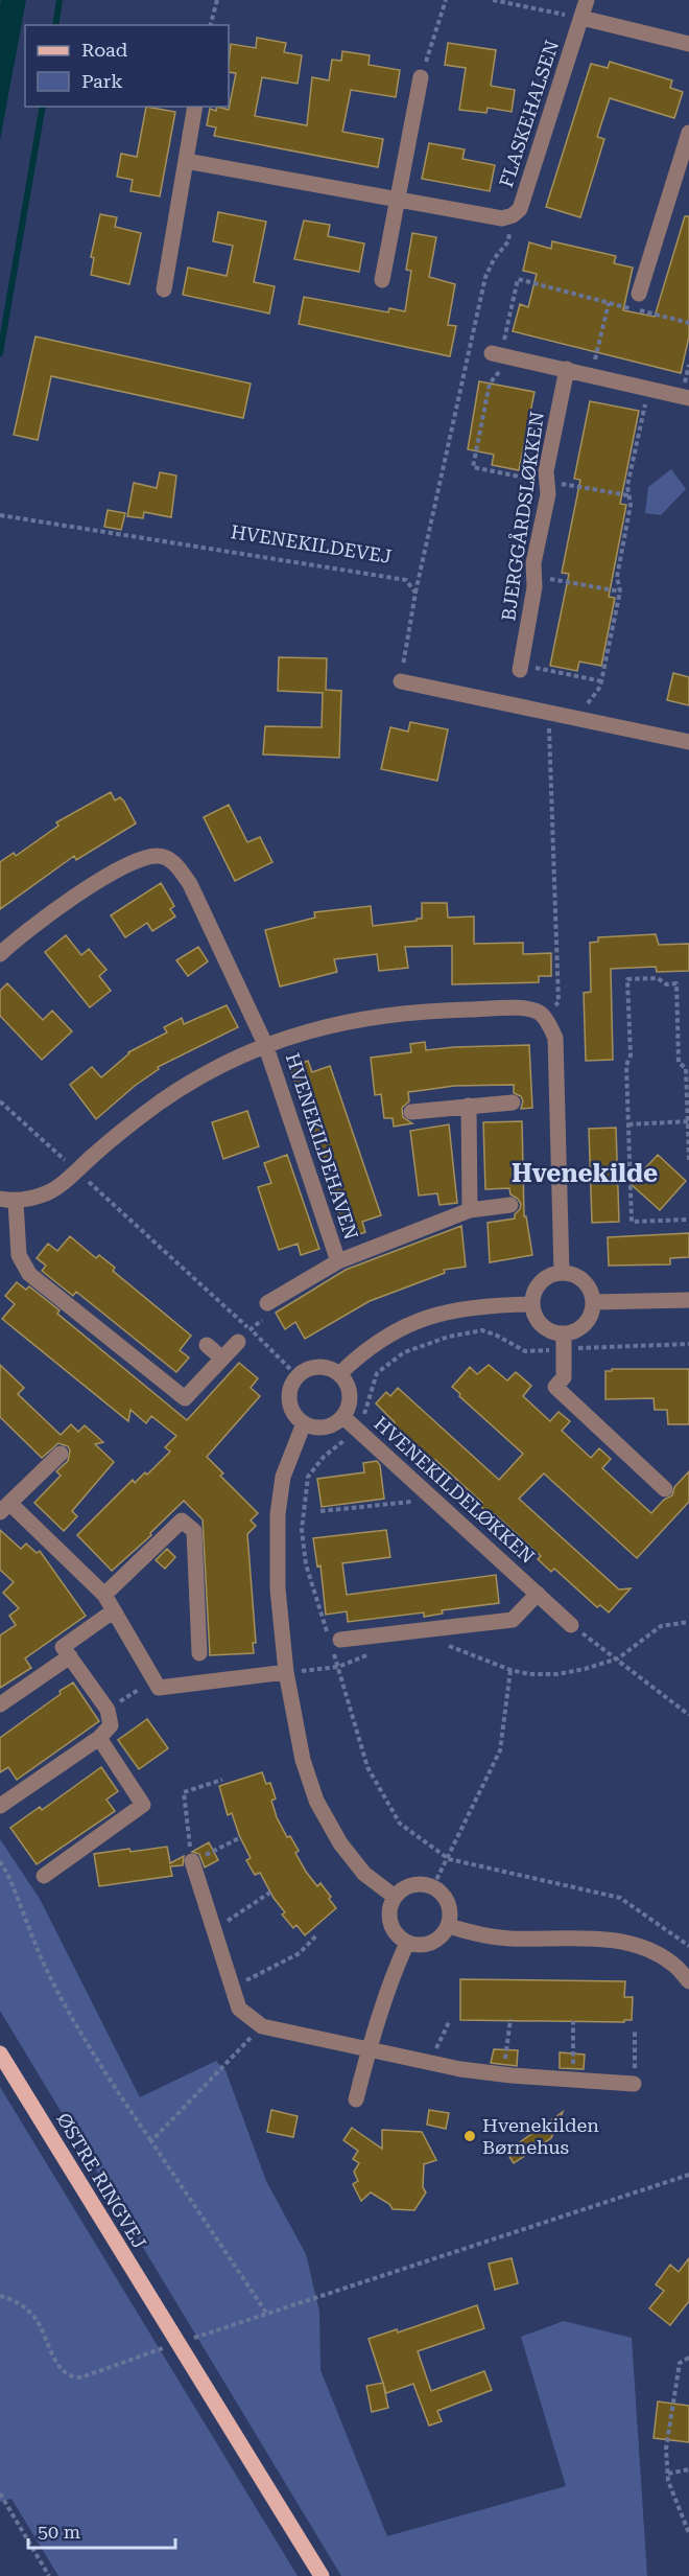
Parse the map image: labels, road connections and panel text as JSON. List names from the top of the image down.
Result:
{
  "streets": {
    "main road": ["ØSTRE RINGVEJ"],
    "street": [
      "FLASKEHALSEN",
      "BJERGGÅRDSLØKKEN",
      "HVENEKILDEHAVEN",
      "HVENEKILDELØKKEN"
    ],
    "path": ["HVENEKILDEVEJ"]
  },
  "districts": ["Hvenekilde"],
  "places": ["Hvenekilden Børnehus"],
  "legend": ["Road", "Park"],
  "scale_bar": "50 m"
}
